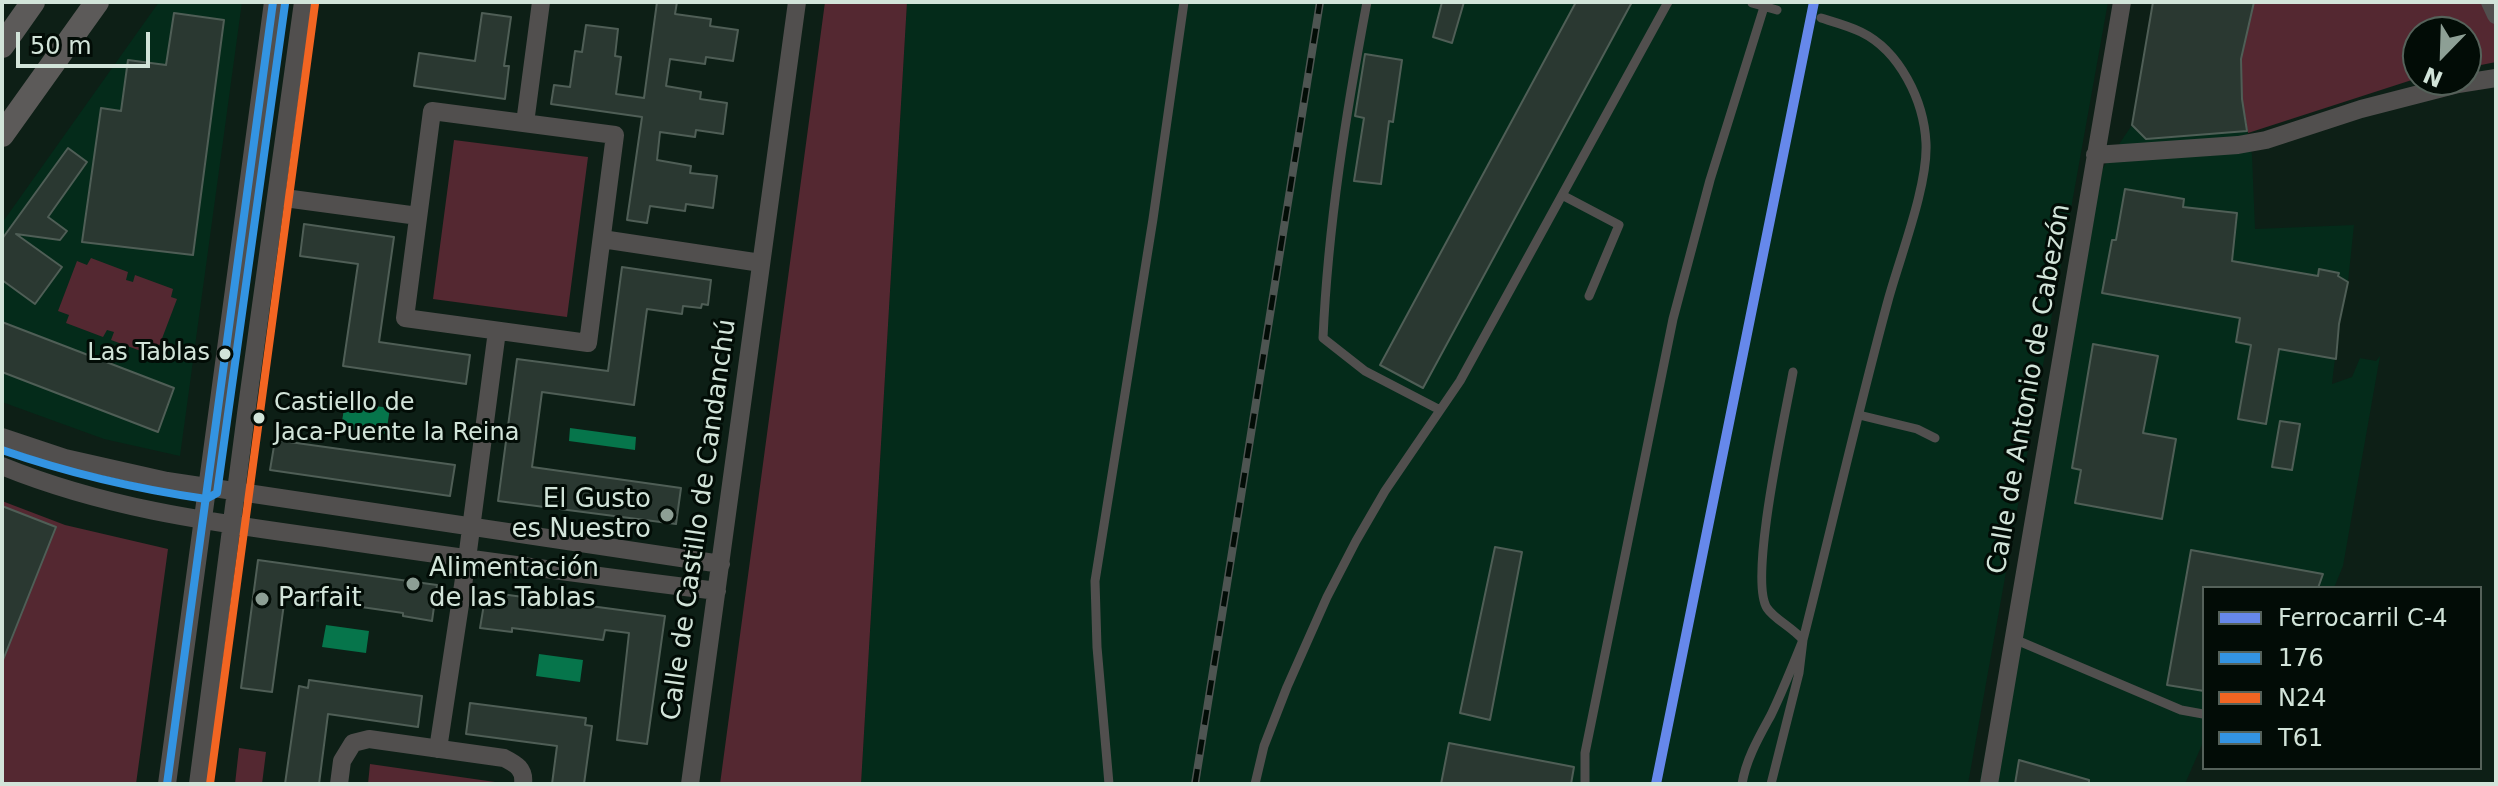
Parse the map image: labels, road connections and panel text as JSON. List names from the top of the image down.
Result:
{
  "streets": {
    "street": ["Calle de Antonio de Cabezón", "Calle de Castillo de Candanchú"]
  },
  "places": [
    "Las Tablas",
    "Castiello de Jaca-Puente la Reina",
    "El Gusto es Nuestro",
    "Alimentación de las Tablas",
    "Parfait"
  ],
  "lines": [
    "rail line C-4",
    "transit line 176",
    "transit line N24",
    "transit line T61"
  ],
  "legend": [
    "Ferrocarril C-4",
    "176",
    "N24",
    "T61"
  ],
  "scale_bar": "50 m",
  "north": "bottom left"
}
